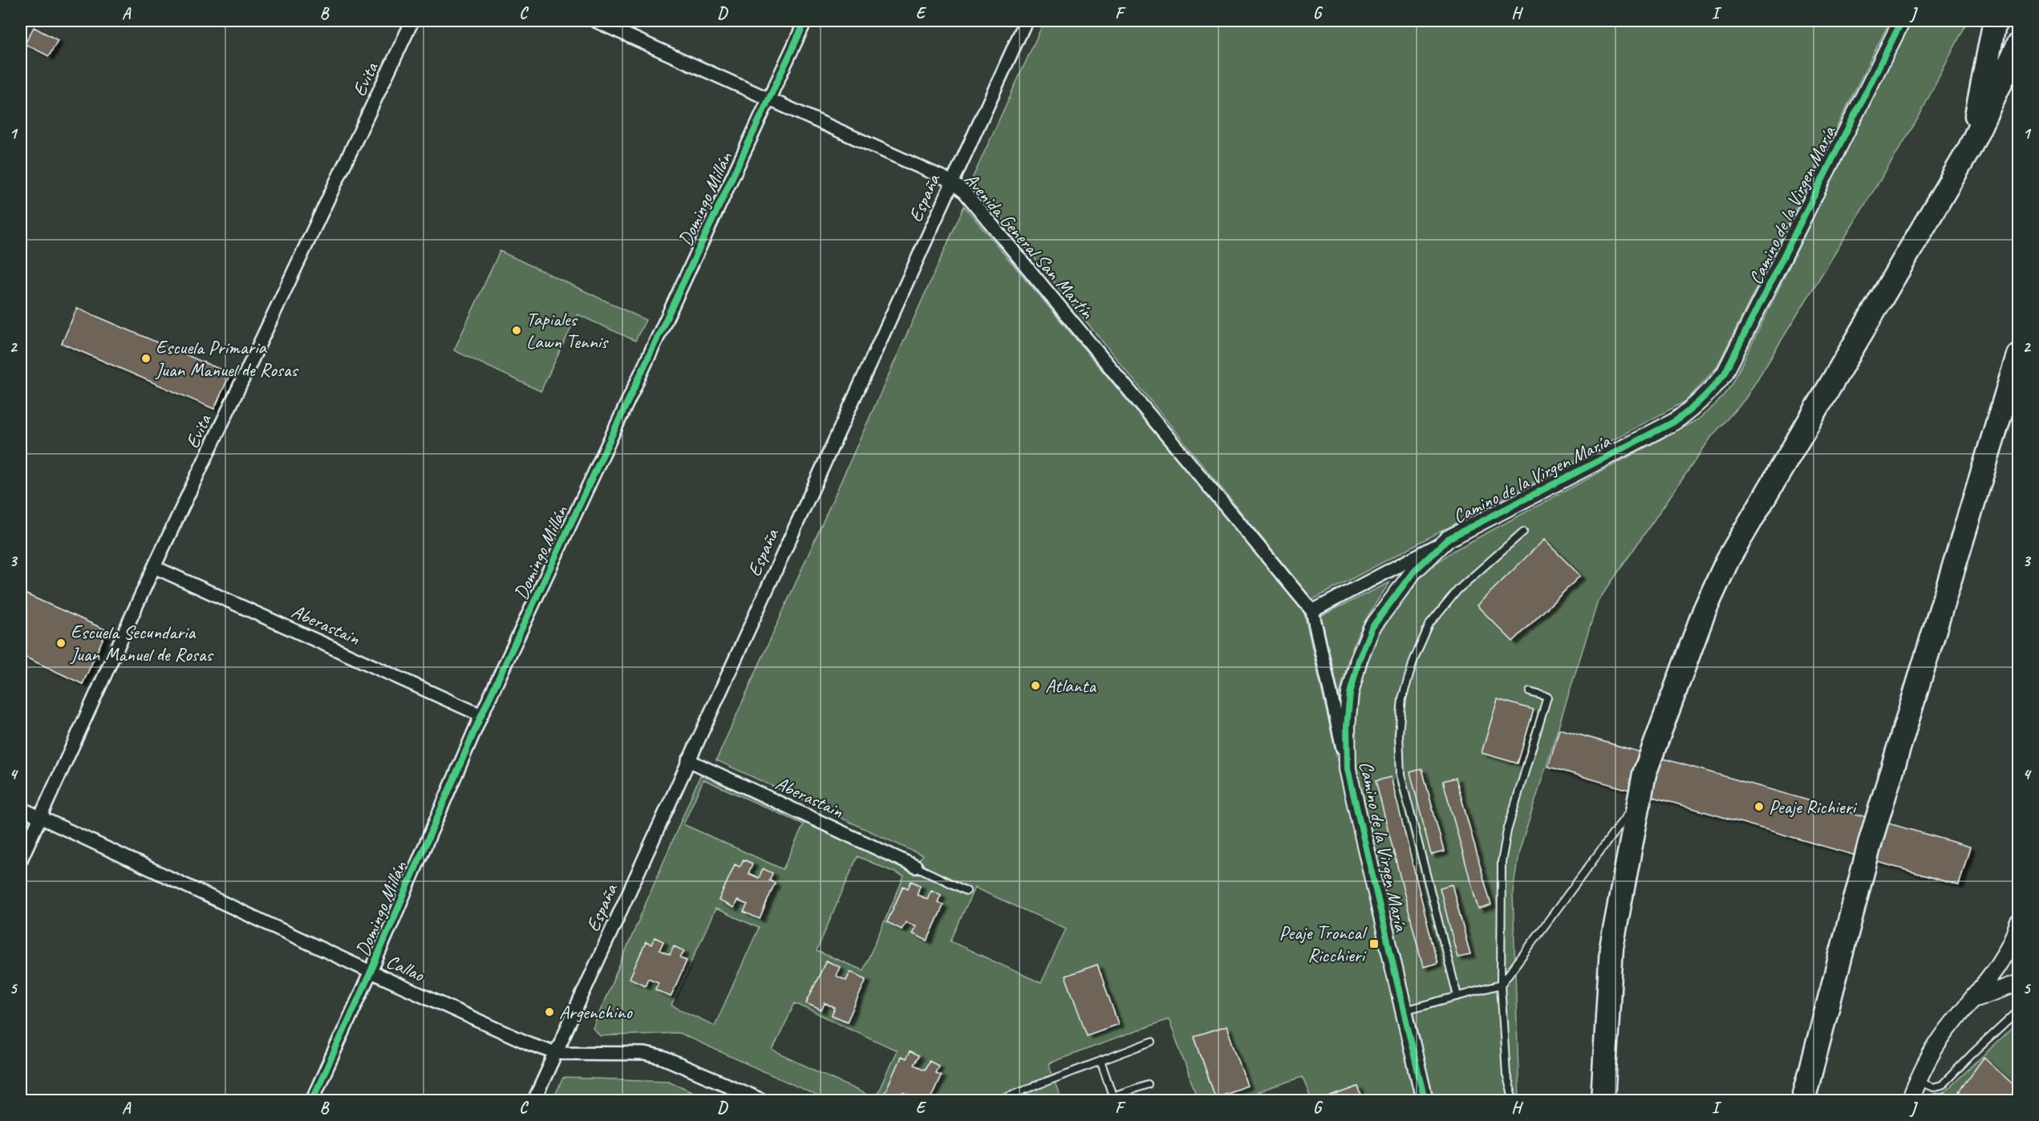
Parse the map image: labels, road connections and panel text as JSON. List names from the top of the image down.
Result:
{
  "streets": {
    "street": [
      "Evita",
      "España",
      "Domingo Millán",
      "Camino de la Virgen María",
      "Avenida General San Martín",
      "Aberastain",
      "Callao"
    ]
  },
  "crossings": [
    ["Evita", "Aberastain"],
    ["Evita", "Callao"],
    ["España", "Avenida General San Martín"],
    ["España", "Aberastain"],
    ["España", "Callao"],
    ["Domingo Millán", "Avenida General San Martín"],
    ["Domingo Millán", "Aberastain"],
    ["Domingo Millán", "Callao"],
    ["Camino de la Virgen María", "Avenida General San Martín"]
  ],
  "places": {
    "other": [
      "Tapiales Lawn Tennis",
      "Escuela Primaria Juan Manuel de Rosas",
      "Escuela Secundaria Juan Manuel de Rosas",
      "Atlanta",
      "Peaje Richieri",
      "Argenchino"
    ],
    "transit": ["Peaje Troncal Ricchieri"]
  },
  "grid": {
    "columns": [
      "A",
      "B",
      "C",
      "D",
      "E",
      "F",
      "G",
      "H",
      "I",
      "J"
    ],
    "rows": [
      "1",
      "2",
      "3",
      "4",
      "5"
    ]
  }
}
